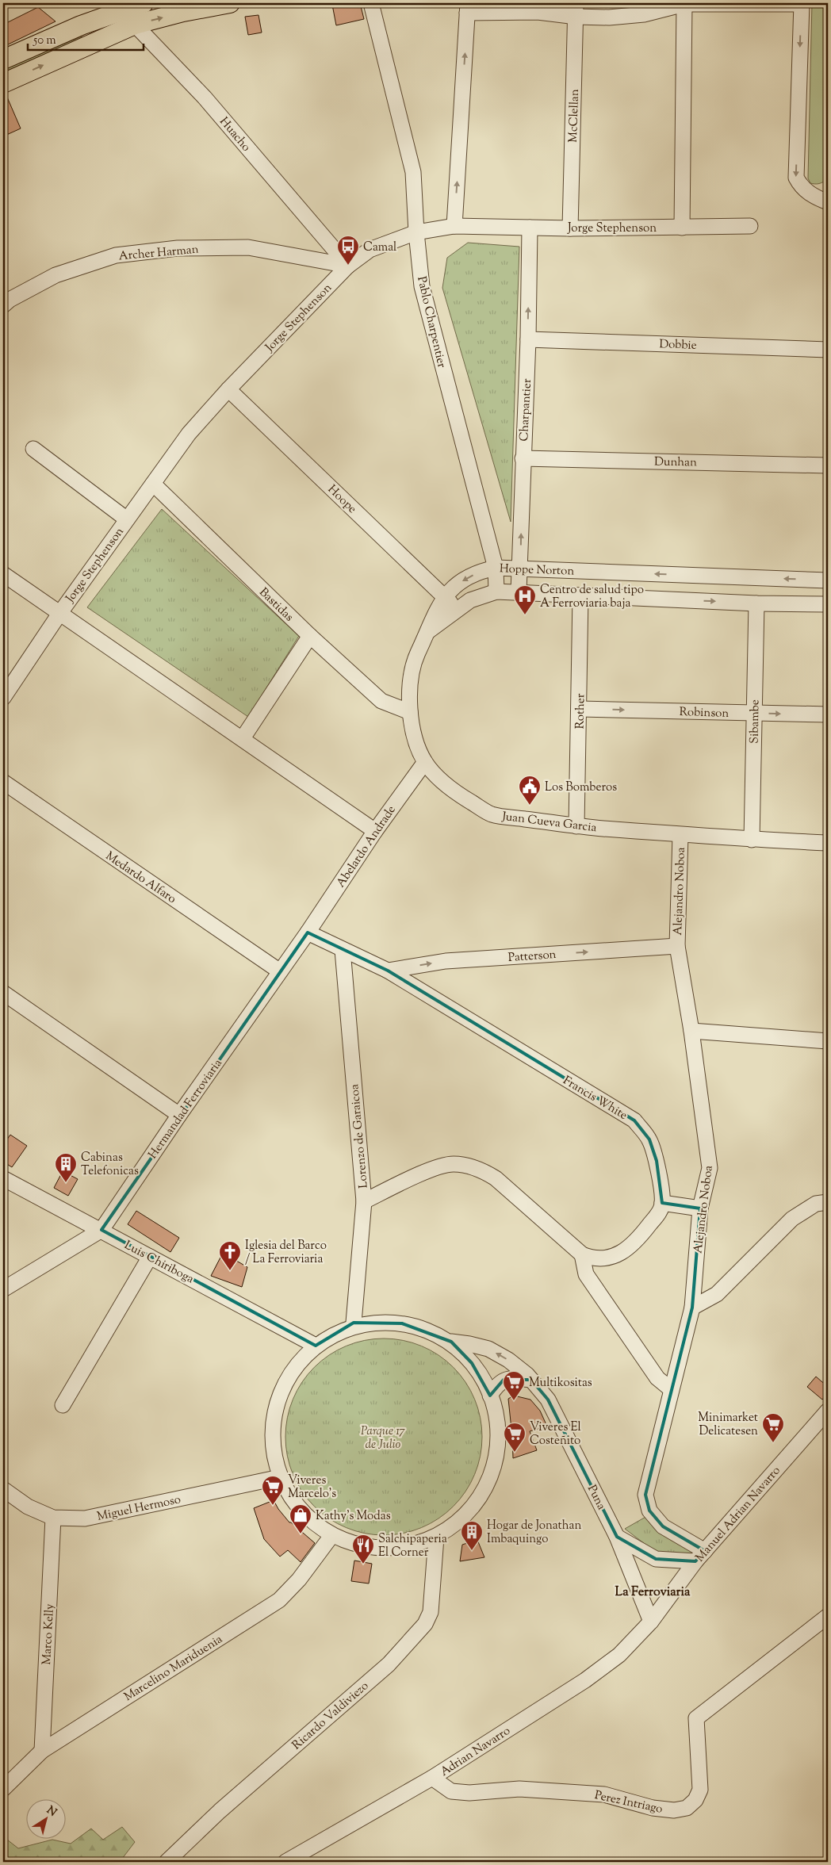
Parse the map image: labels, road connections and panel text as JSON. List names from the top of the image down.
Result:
{
  "streets": {
    "street": [
      "McClellan",
      "Huacho",
      "Jorge Stephenson",
      "Archer Harman",
      "Pablo Charpentier",
      "Dobbie",
      "Charpantier",
      "Dunhan",
      "Hoope",
      "Hoppe Norton",
      "Bastidas",
      "Rother",
      "Robinson",
      "Sibambe",
      "Juan Cueva Garcia",
      "Abelardo Andrade",
      "Medardo Alfaro",
      "Alejandro Noboa",
      "Patterson",
      "Francis White",
      "Hermandad Ferroviaria",
      "Lorenzo de Garaicoa",
      "Luis Chiriboga",
      "Puna",
      "Miguel Hermoso",
      "Manuel Adrian Navarro",
      "Marco Kelly",
      "Marcelino Mariduenia",
      "Ricardo Valdiviezo",
      "Adrian Navarro",
      "Perez Intriago"
    ]
  },
  "crossings": [
    ["McClellan", "Jorge Stephenson"],
    ["Huacho", "Jorge Stephenson"],
    ["Huacho", "Archer Harman"],
    ["Jorge Stephenson", "Archer Harman"],
    ["Jorge Stephenson", "Pablo Charpentier"],
    ["Jorge Stephenson", "Charpantier"],
    ["Jorge Stephenson", "Hoope"],
    ["Jorge Stephenson", "Bastidas"],
    ["Pablo Charpentier", "Hoppe Norton"],
    ["Dobbie", "Charpantier"],
    ["Charpantier", "Dunhan"],
    ["Charpantier", "Hoppe Norton"],
    ["Hoope", "Hoppe Norton"],
    ["Hoppe Norton", "Rother"],
    ["Hoppe Norton", "Sibambe"],
    ["Hoppe Norton", "Juan Cueva Garcia"],
    ["Bastidas", "Juan Cueva Garcia"],
    ["Rother", "Robinson"],
    ["Rother", "Juan Cueva Garcia"],
    ["Robinson", "Sibambe"],
    ["Sibambe", "Juan Cueva Garcia"],
    ["Juan Cueva Garcia", "Abelardo Andrade"],
    ["Juan Cueva Garcia", "Alejandro Noboa"],
    ["Abelardo Andrade", "Francis White"],
    ["Abelardo Andrade", "Hermandad Ferroviaria"],
    ["Medardo Alfaro", "Hermandad Ferroviaria"],
    ["Alejandro Noboa", "Patterson"],
    ["Alejandro Noboa", "Manuel Adrian Navarro"],
    ["Patterson", "Francis White"],
    ["Francis White", "Hermandad Ferroviaria"],
    ["Francis White", "Lorenzo de Garaicoa"],
    ["Hermandad Ferroviaria", "Luis Chiriboga"],
    ["Puna", "Manuel Adrian Navarro"],
    ["Puna", "Adrian Navarro"],
    ["Miguel Hermoso", "Marco Kelly"],
    ["Manuel Adrian Navarro", "Adrian Navarro"],
    ["Marco Kelly", "Marcelino Mariduenia"],
    ["Adrian Navarro", "Perez Intriago"]
  ],
  "one_way": ["Charpantier", "Robinson", "Patterson"],
  "districts": ["La Ferroviaria"],
  "parks": ["Parque 17 de Julio"],
  "places": {
    "bus stop": ["Camal"],
    "hospital": ["Centro de salud tipo A Ferroviaria baja"],
    "public building": ["Los Bomberos"],
    "building": ["Cabinas Telefonicas", "Hogar de Jonathan Imbaquingo"],
    "church": ["Iglesia del Barco / La Ferroviaria"],
    "supermarket": [
      "Multikositas",
      "Minimarket Delicatesen",
      "Viveres El Costeñito",
      "Viveres Marcelo's"
    ],
    "shop": ["Kathy's Modas"],
    "restaurant": ["Salchipaperia El Corner"]
  },
  "scale_bar": "50 m",
  "north": "top right"
}
